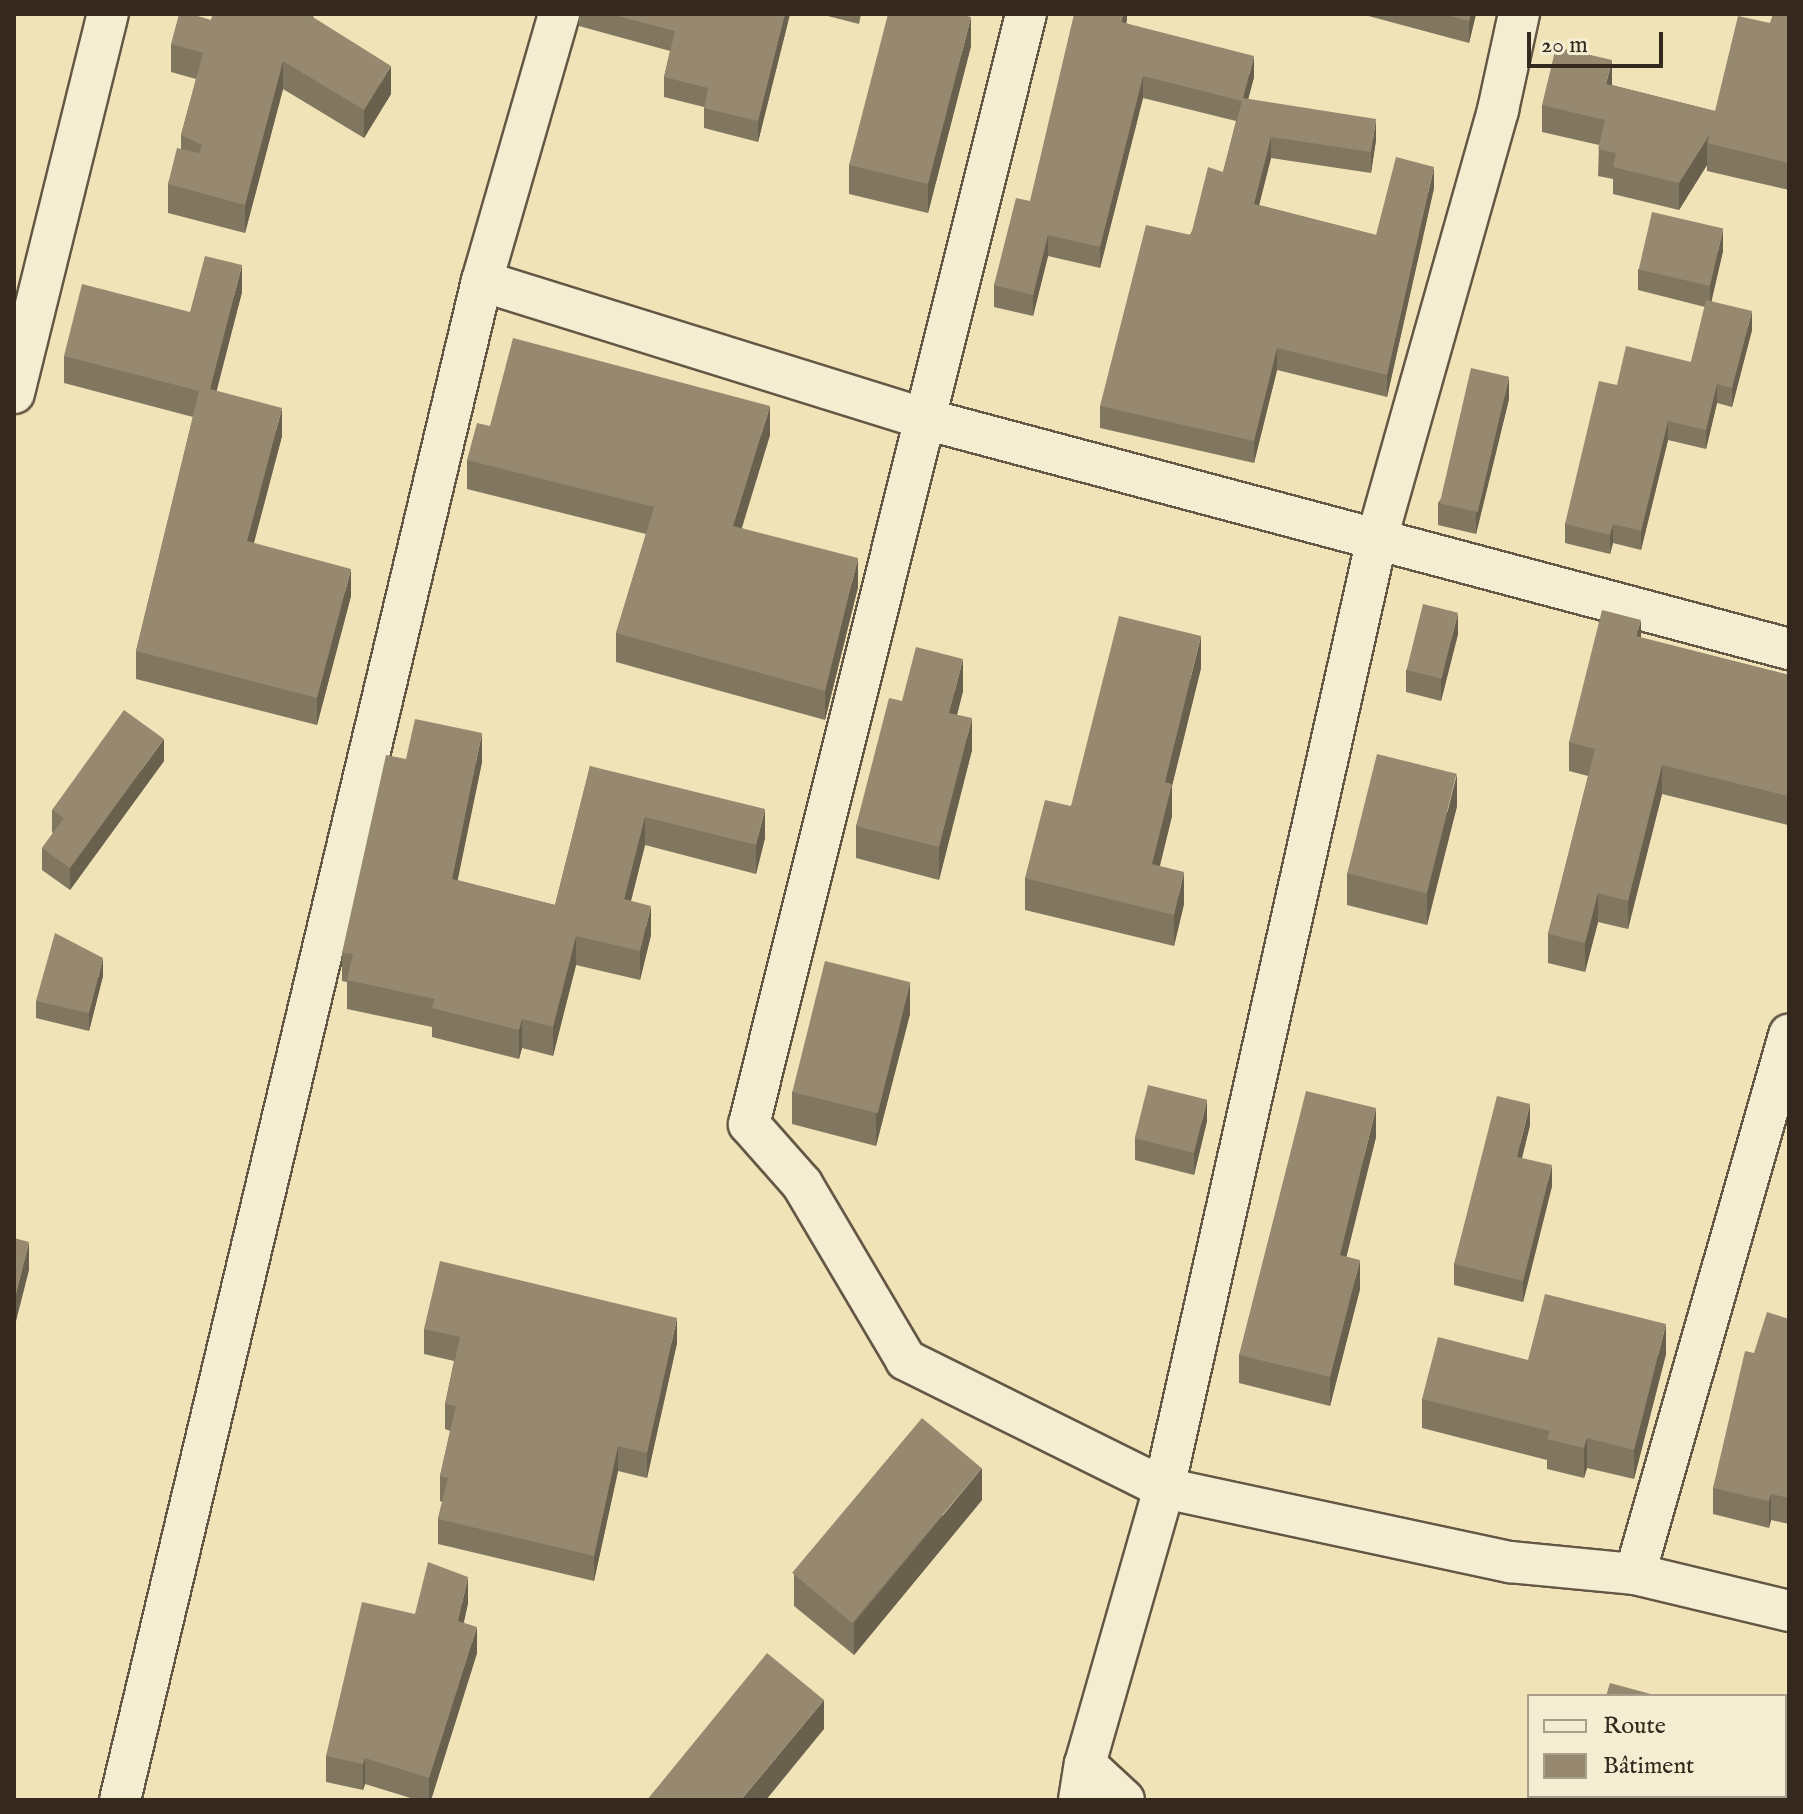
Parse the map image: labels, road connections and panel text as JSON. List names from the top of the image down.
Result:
{
  "legend": ["Route", "Bâtiment"],
  "scale_bar": "20 m"
}
